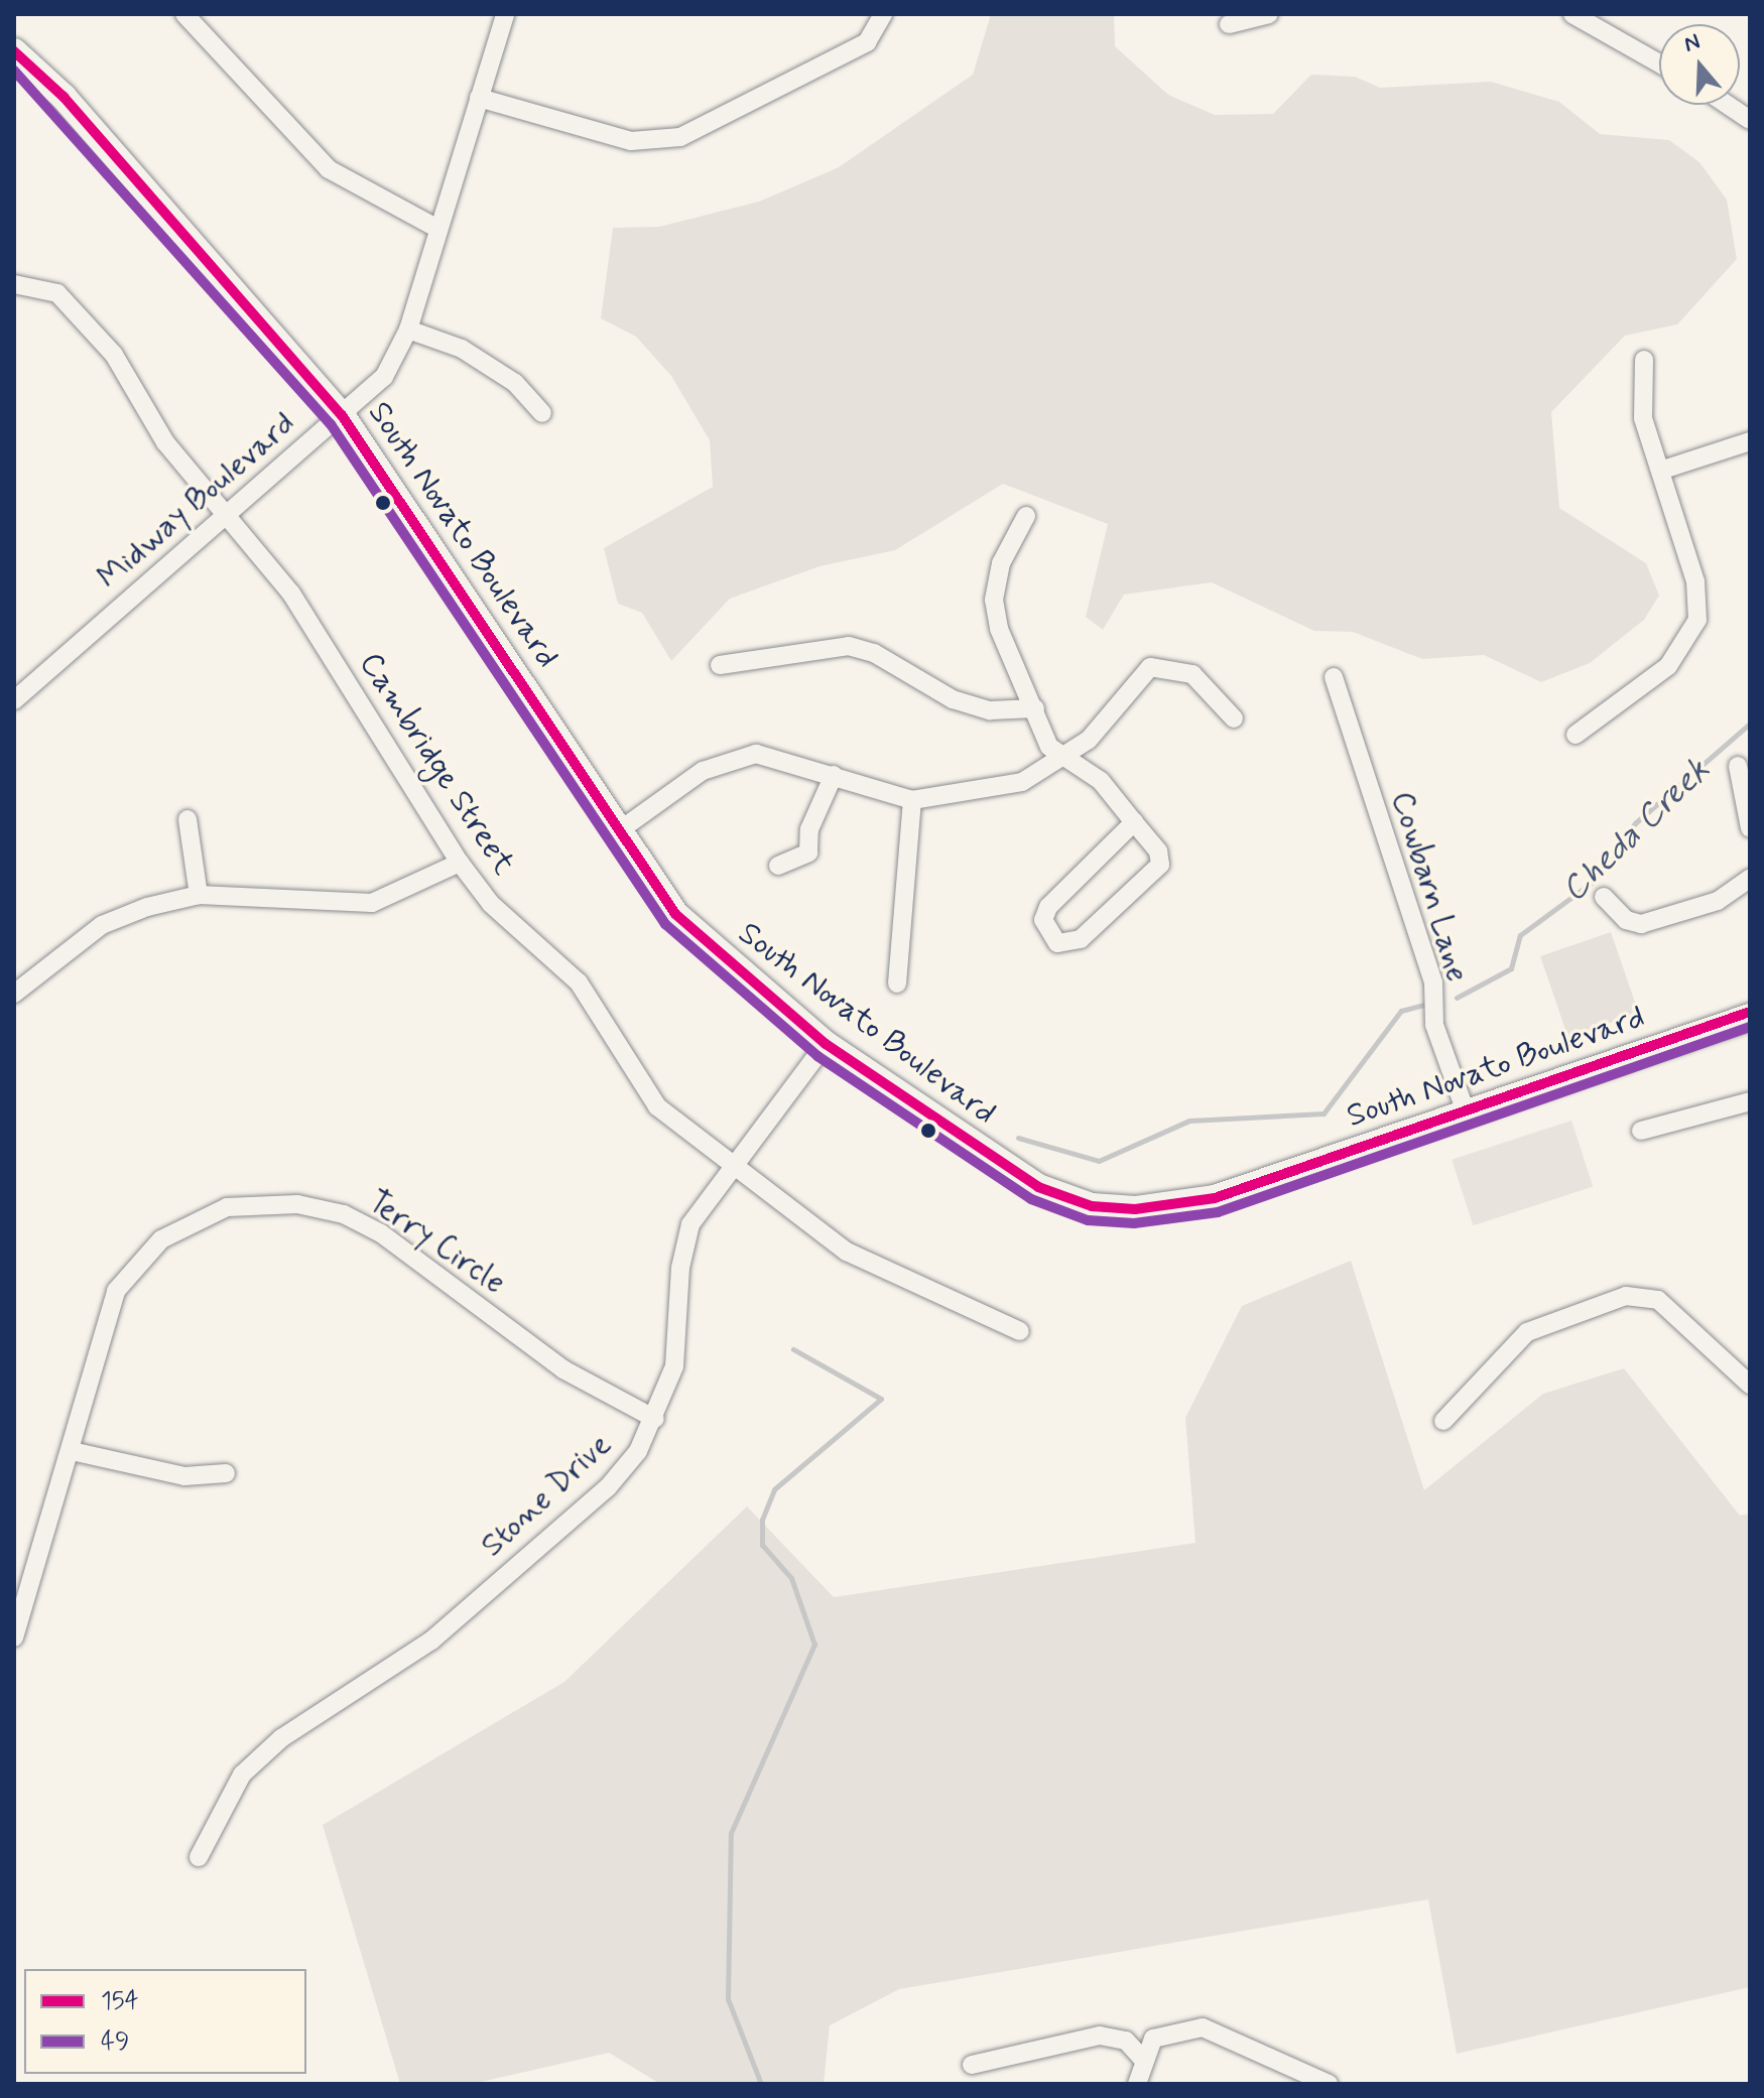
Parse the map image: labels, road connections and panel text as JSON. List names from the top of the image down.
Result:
{
  "streets": {
    "main road": ["South Novato Boulevard"],
    "street": [
      "Midway Boulevard",
      "Cambridge Street",
      "Cowbarn Lane",
      "Terry Circle",
      "Stone Drive"
    ]
  },
  "crossings": [
    ["Midway Boulevard", "South Novato Boulevard"],
    ["Midway Boulevard", "Cambridge Street"],
    ["South Novato Boulevard", "Cowbarn Lane"],
    ["South Novato Boulevard", "Stone Drive"],
    ["Cambridge Street", "Stone Drive"],
    ["Terry Circle", "Stone Drive"]
  ],
  "water": ["Cheda Creek"],
  "lines": ["transit line 154", "transit line 49"],
  "legend": ["154", "49"],
  "north": "top"
}
